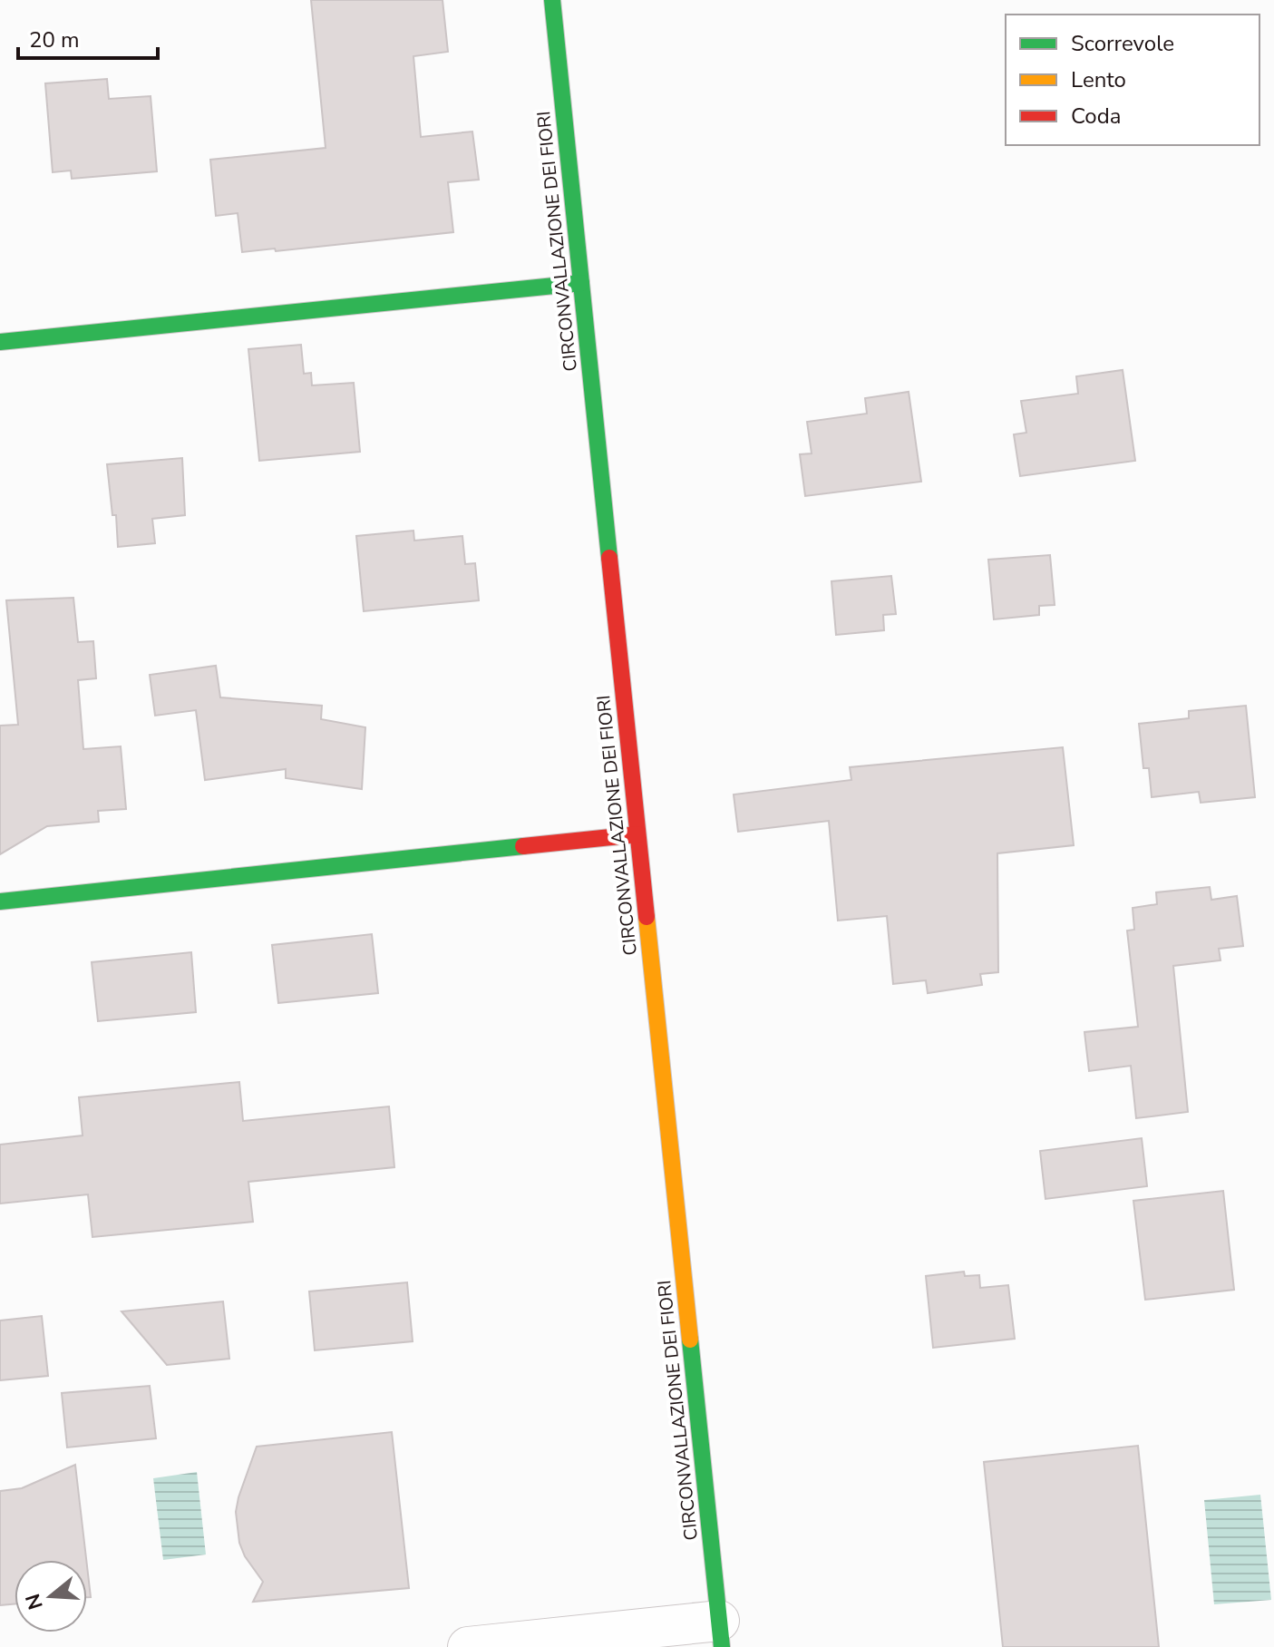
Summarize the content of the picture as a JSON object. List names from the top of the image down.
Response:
{
  "streets": {
    "street": ["CIRCONVALLAZIONE DEI FIORI"]
  },
  "legend": ["Scorrevole", "Lento", "Coda"],
  "scale_bar": "20 m",
  "north": "left"
}
